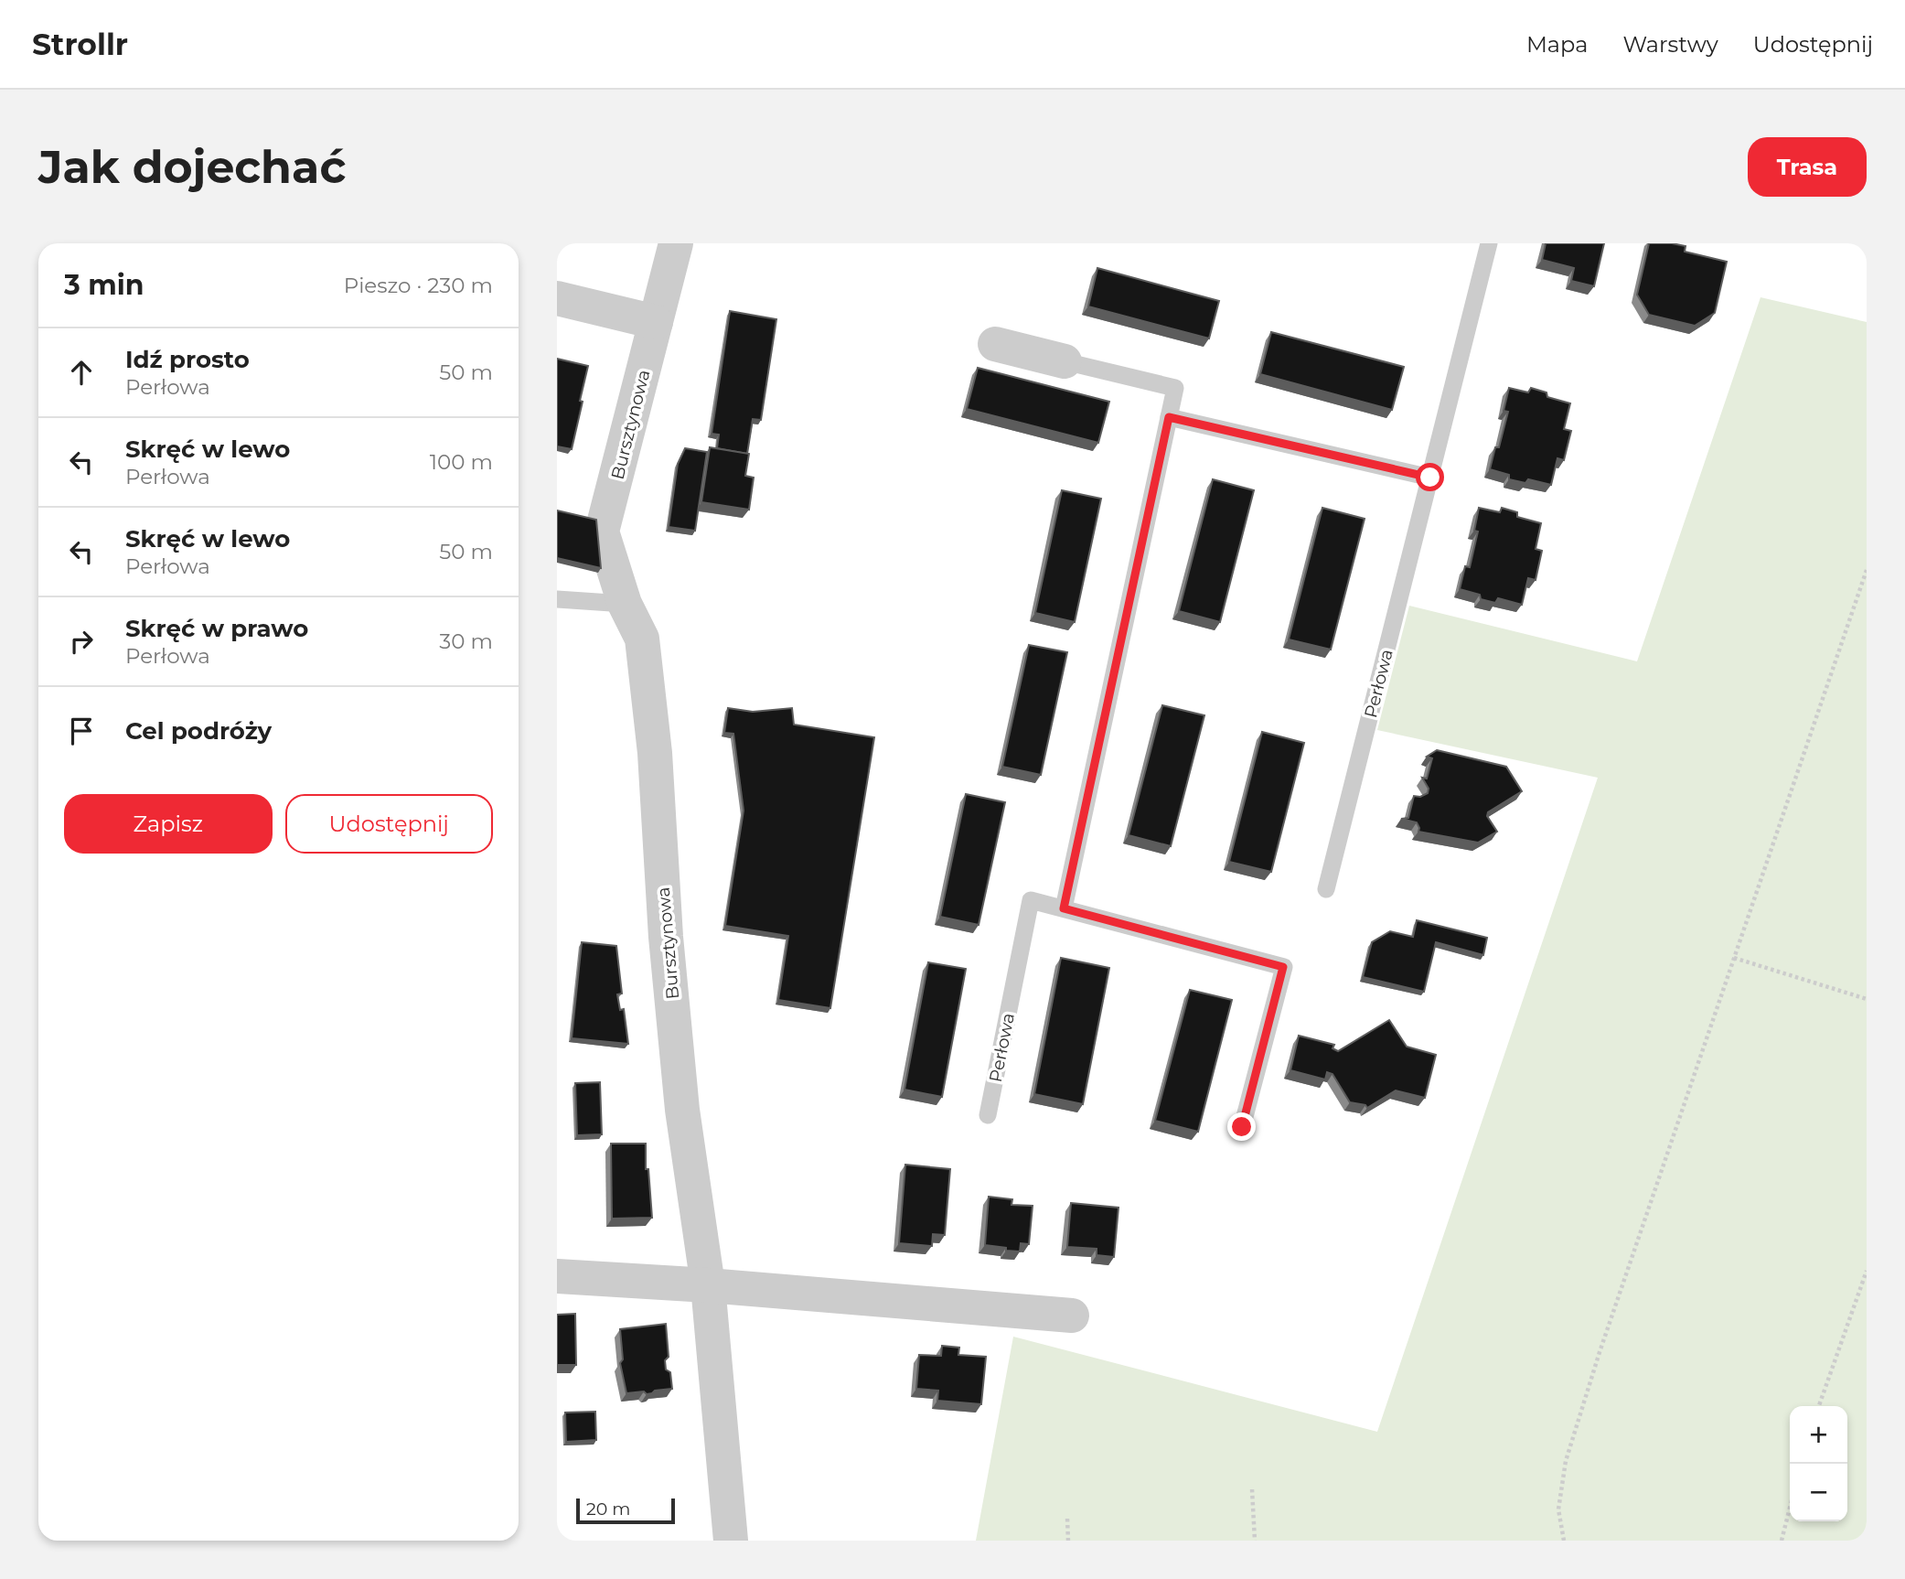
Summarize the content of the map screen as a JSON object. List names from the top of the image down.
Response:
{
  "streets": {
    "street": ["Bursztynowa"],
    "lane": ["Perłowa"]
  },
  "scale_bar": "20 m",
  "page": {
    "header": "Strollr",
    "nav": ["Mapa", "Warstwy", "Udostępnij"],
    "buttons": [
      "Trasa",
      ["Zapisz", "Udostępnij"]
    ],
    "title": "Jak dojechać",
    "heading": ["3 min", "Pieszo · 230 m"],
    "list": [
      ["Idź prosto", "Perłowa", "50 m"],
      ["Skręć w lewo", "Perłowa", "100 m"],
      ["Skręć w lewo", "Perłowa", "50 m"],
      ["Skręć w prawo", "Perłowa", "30 m"],
      "Cel podróży"
    ],
    "map_buttons": ["+", "−"],
    "scale": "20 m"
  }
}
